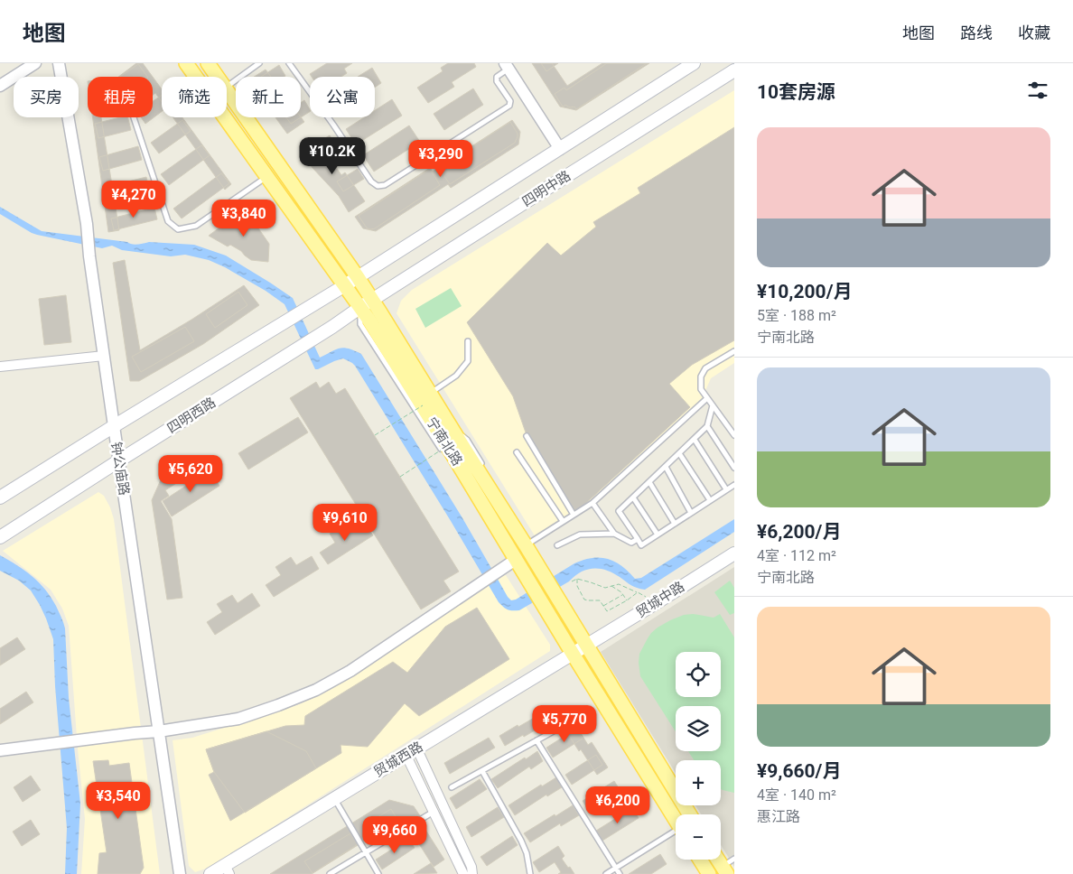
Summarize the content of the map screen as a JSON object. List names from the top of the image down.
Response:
{
  "streets": {
    "main road": [
      "四明中路",
      "四明西路",
      "宁南北路",
      "贸城中路",
      "贸城西路"
    ],
    "street": ["钟公庙路"]
  },
  "crossings": [
    ["四明中路", "四明西路"],
    ["四明中路", "宁南北路"],
    ["四明西路", "宁南北路"],
    ["四明西路", "钟公庙路"],
    ["宁南北路", "贸城中路"],
    ["宁南北路", "贸城西路"],
    ["贸城中路", "贸城西路"]
  ],
  "page": {
    "header": "地图",
    "nav": ["地图", "路线", "收藏"],
    "heading": "10套房源",
    "chip": [
      "买房",
      "租房",
      "筛选",
      "新上",
      "公寓"
    ],
    "list": [
      {
        "name": "¥10,200/月",
        "note": "5室 · 188 m² · 宁南北路"
      },
      {
        "name": "¥6,200/月",
        "note": "4室 · 112 m² · 宁南北路"
      },
      {
        "name": "¥9,660/月",
        "note": "4室 · 140 m² · 惠江路"
      }
    ],
    "price": [
      "¥10.2K",
      "¥3,290",
      "¥4,270",
      "¥3,840",
      "¥5,620",
      "¥9,610",
      "¥5,770",
      "¥3,540",
      "¥6,200",
      "¥9,660"
    ],
    "map_buttons": ["+", "−"]
  }
}
